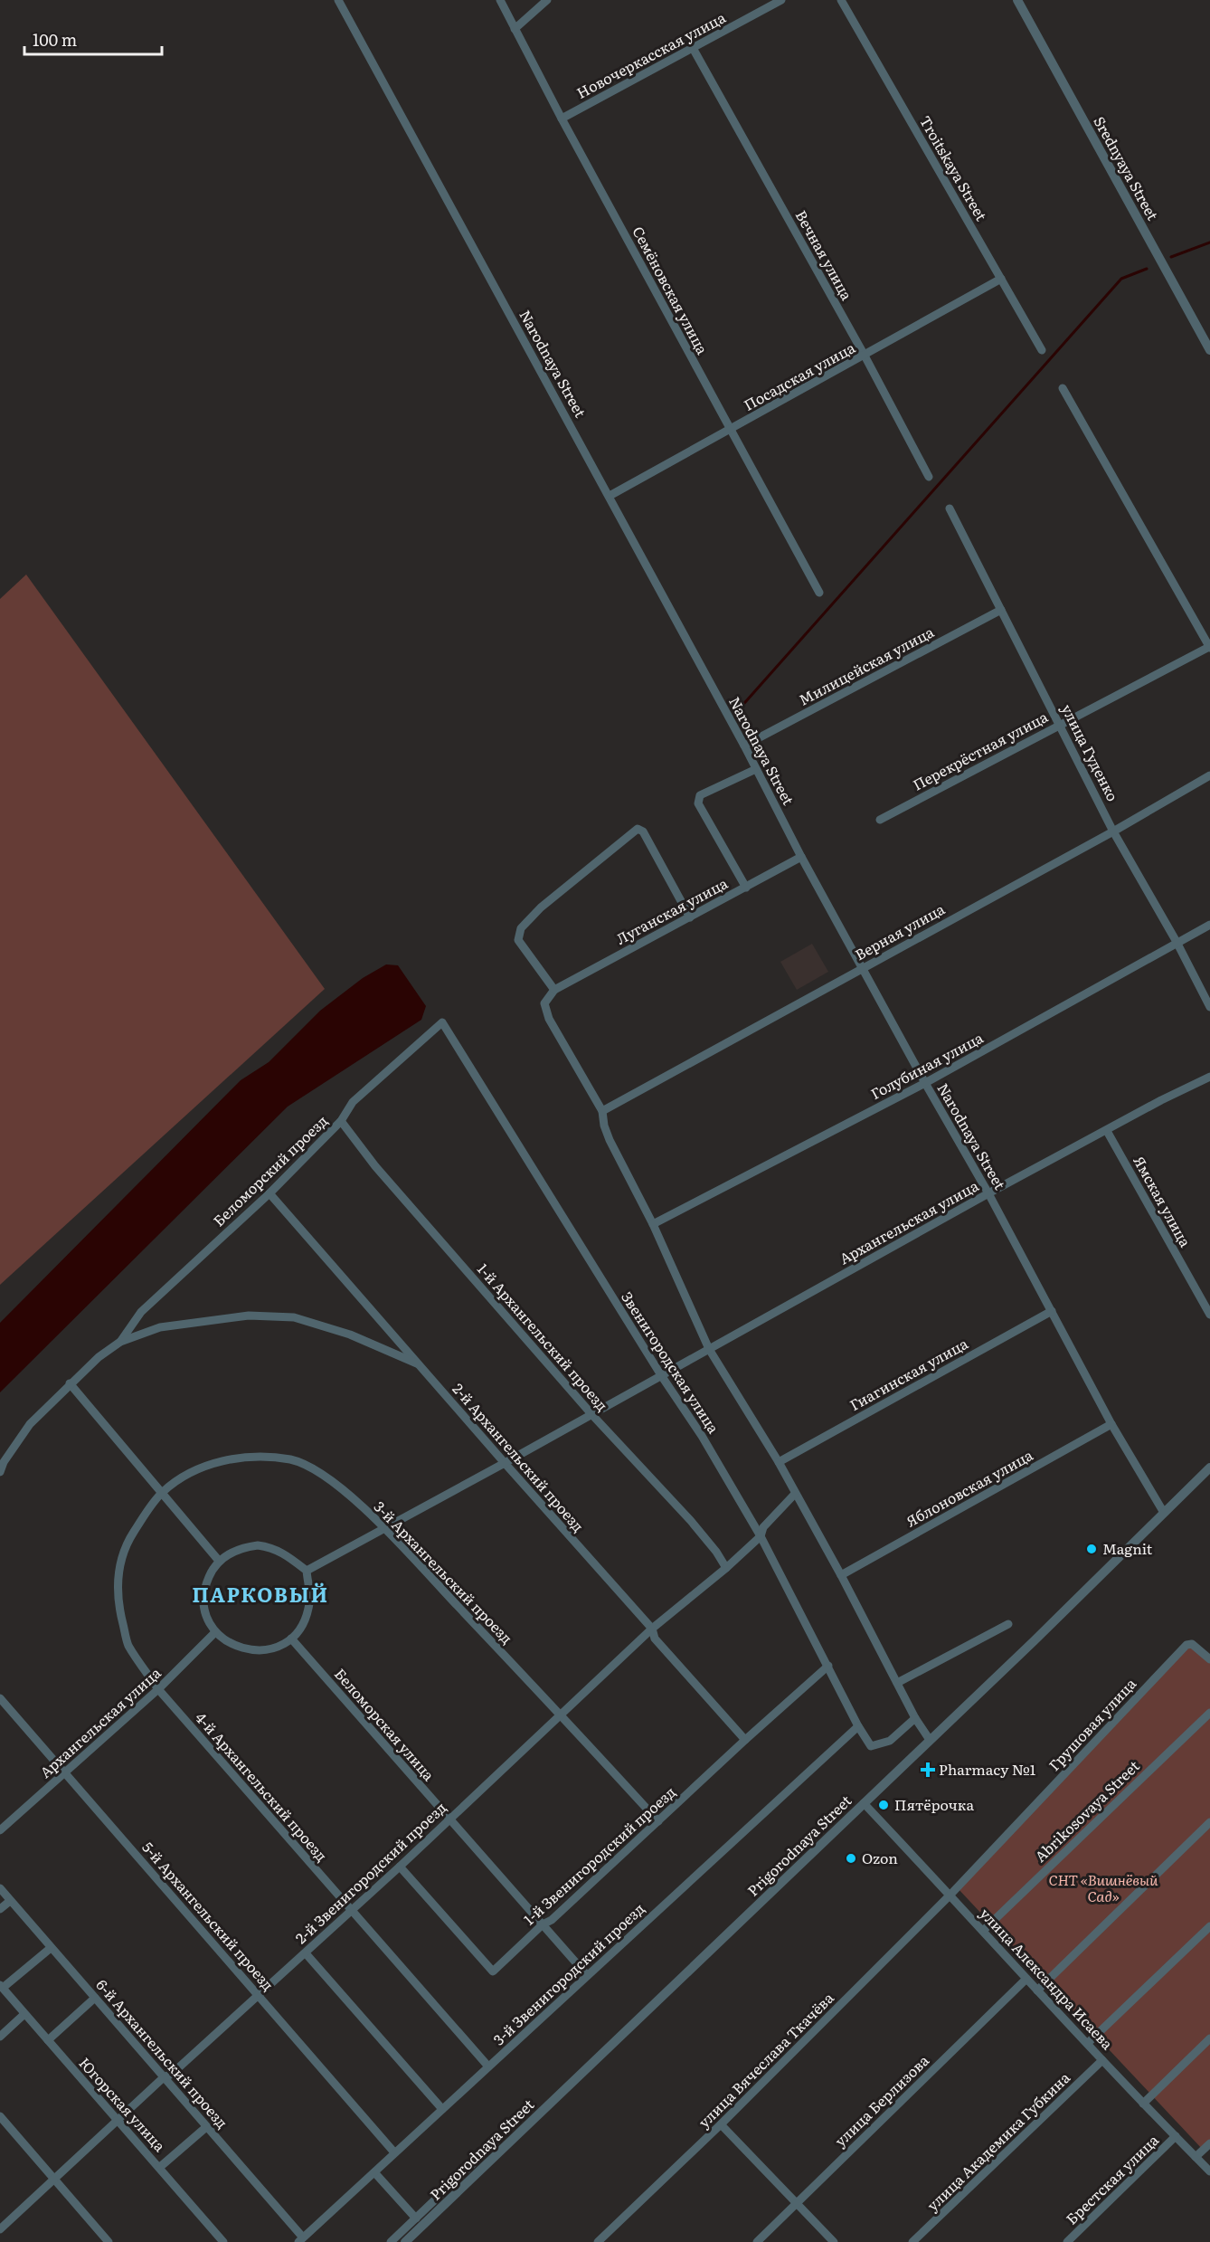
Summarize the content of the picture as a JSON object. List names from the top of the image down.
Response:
{
  "streets": {
    "street": [
      "Новочеркасская улица",
      "Troitskaya Street",
      "Srednyaya Street",
      "Вечная улица",
      "Семёновская улица",
      "Narodnaya Street",
      "Посадская улица",
      "Милицейская улица",
      "Перекрёстная улица",
      "улица Гуденко",
      "Луганская улица",
      "Верная улица",
      "Голубиная улица",
      "Беломорский проезд",
      "Ямская улица",
      "Архангельская улица",
      "1-й Архангельский проезд",
      "Звенигородская улица",
      "Гиагинская улица",
      "2-й Архангельский проезд",
      "Яблоновская улица",
      "3-й Архангельский проезд",
      "Беломорская улица",
      "Грушовая улица",
      "4-й Архангельский проезд",
      "Abrikosovaya Street",
      "Prigorodnaya Street",
      "1-й Звенигородский проезд",
      "2-й Звенигородский проезд",
      "5-й Архангельский проезд",
      "3-й Звенигородский проезд",
      "улица Александра Исаева",
      "6-й Архангельский проезд",
      "улица Вячеслава Ткачёва",
      "улица Берлизова",
      "Югорская улица",
      "улица Академика Губкина",
      "Брестская улица"
    ]
  },
  "crossings": [
    ["Новочеркасская улица", "Вечная улица"],
    ["Новочеркасская улица", "Семёновская улица"],
    ["Troitskaya Street", "Посадская улица"],
    ["Вечная улица", "Посадская улица"],
    ["Семёновская улица", "Посадская улица"],
    ["Narodnaya Street", "Посадская улица"],
    ["Narodnaya Street", "Милицейская улица"],
    ["Narodnaya Street", "Луганская улица"],
    ["Narodnaya Street", "Верная улица"],
    ["Narodnaya Street", "Голубиная улица"],
    ["Narodnaya Street", "Архангельская улица"],
    ["Narodnaya Street", "Гиагинская улица"],
    ["Narodnaya Street", "Яблоновская улица"],
    ["Narodnaya Street", "Prigorodnaya Street"],
    ["Милицейская улица", "улица Гуденко"],
    ["Перекрёстная улица", "улица Гуденко"],
    ["улица Гуденко", "Верная улица"],
    ["улица Гуденко", "Голубиная улица"],
    ["Беломорский проезд", "1-й Архангельский проезд"],
    ["Беломорский проезд", "Звенигородская улица"],
    ["Беломорский проезд", "2-й Архангельский проезд"],
    ["Ямская улица", "Архангельская улица"],
    ["Архангельская улица", "Звенигородская улица"],
    ["Архангельская улица", "Беломорская улица"],
    ["Архангельская улица", "4-й Архангельский проезд"],
    ["Архангельская улица", "5-й Архангельский проезд"],
    ["1-й Архангельский проезд", "2-й Звенигородский проезд"],
    ["Звенигородская улица", "1-й Звенигородский проезд"],
    ["Звенигородская улица", "2-й Звенигородский проезд"],
    ["Звенигородская улица", "3-й Звенигородский проезд"],
    ["2-й Архангельский проезд", "1-й Звенигородский проезд"],
    ["2-й Архангельский проезд", "2-й Звенигородский проезд"],
    ["3-й Архангельский проезд", "4-й Архангельский проезд"],
    ["3-й Архангельский проезд", "1-й Звенигородский проезд"],
    ["3-й Архангельский проезд", "2-й Звенигородский проезд"],
    ["Беломорская улица", "1-й Звенигородский проезд"],
    ["Беломорская улица", "2-й Звенигородский проезд"],
    ["Беломорская улица", "3-й Звенигородский проезд"],
    ["Грушовая улица", "улица Александра Исаева"],
    ["Грушовая улица", "улица Вячеслава Ткачёва"],
    ["4-й Архангельский проезд", "2-й Звенигородский проезд"],
    ["4-й Архангельский проезд", "3-й Звенигородский проезд"],
    ["Abrikosovaya Street", "улица Александра Исаева"],
    ["Prigorodnaya Street", "улица Александра Исаева"],
    ["1-й Звенигородский проезд", "2-й Звенигородский проезд"],
    ["2-й Звенигородский проезд", "5-й Архангельский проезд"],
    ["2-й Звенигородский проезд", "6-й Архангельский проезд"],
    ["2-й Звенигородский проезд", "Югорская улица"],
    ["5-й Архангельский проезд", "3-й Звенигородский проезд"],
    ["3-й Звенигородский проезд", "6-й Архангельский проезд"],
    ["улица Александра Исаева", "улица Вячеслава Ткачёва"],
    ["улица Александра Исаева", "улица Берлизова"],
    ["улица Александра Исаева", "улица Академика Губкина"],
    ["улица Александра Исаева", "Брестская улица"]
  ],
  "districts": ["ПАРКОВЫЙ"],
  "parks": ["СНТ «Вишнёвый Cад»"],
  "places": {
    "other": ["Magnit", "Пятёрочка", "Ozon"],
    "health": ["Pharmacy №1"]
  },
  "scale_bar": "100 m"
}
